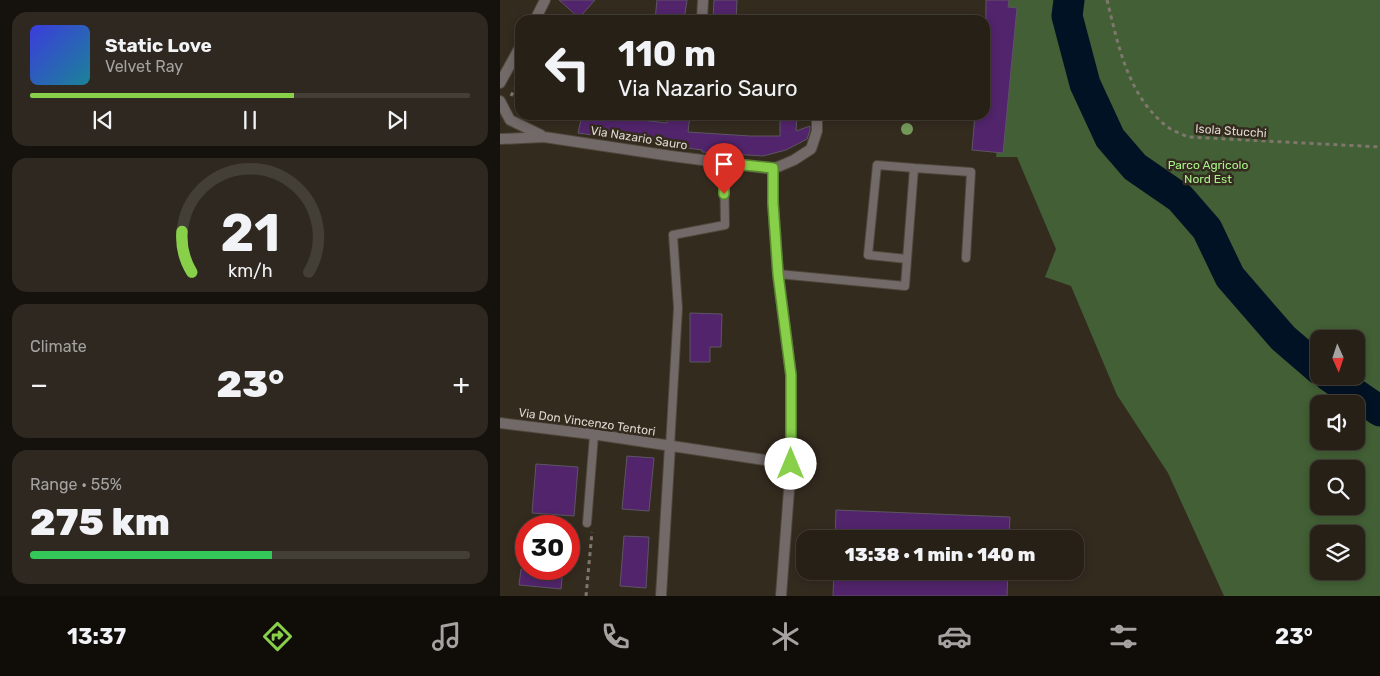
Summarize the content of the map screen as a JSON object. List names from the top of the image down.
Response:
{
  "streets": {
    "street": ["Via Nazario Sauro", "Via Don Vincenzo Tentori"],
    "path": ["Isola Stucchi"]
  },
  "crossings": [
    ["Via Nazario Sauro", "Via Don Vincenzo Tentori"]
  ],
  "parks": ["Parco Agricolo Nord Est"],
  "north": "bottom",
  "page": {
    "turn": ["110 m", "Via Nazario Sauro"],
    "song": ["Static Love", "Velvet Ray"],
    "tile": [
      "Climate",
      ["Range · 55%", "275 km"]
    ],
    "heat": ["−", "23°", "+"],
    "limit": "30",
    "trip": "13:38 · 1 min · 140 m",
    "tabs": ["13:37", "23°"],
    "gauge": ["21", "km/h"]
  }
}
